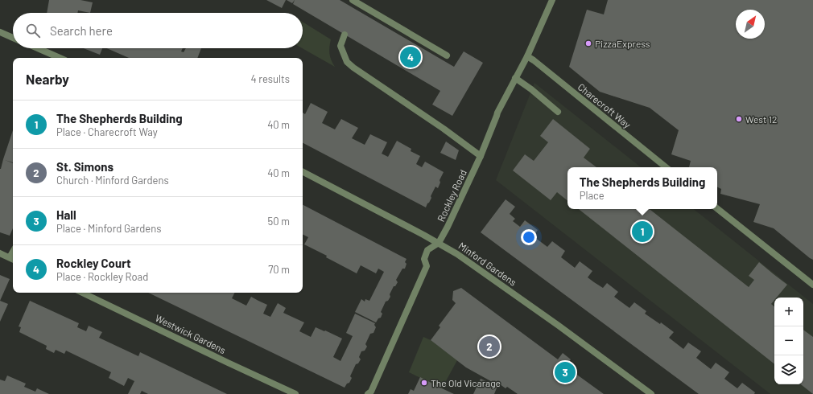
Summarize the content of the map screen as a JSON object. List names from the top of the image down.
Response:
{
  "streets": {
    "street": [
      "Charecroft Way",
      "Rockley Road",
      "Minford Gardens",
      "Westwick Gardens"
    ]
  },
  "crossings": [
    ["Charecroft Way", "Rockley Road"],
    ["Rockley Road", "Minford Gardens"]
  ],
  "places": ["PizzaExpress", "West 12", "The Old Vicarage"],
  "north": "top right",
  "page": {
    "search": "Search here",
    "pins": [
      "4",
      "1",
      "2",
      "3"
    ],
    "heading": ["Nearby", "4 results"],
    "list": [
      {
        "mark": "1",
        "name": "The Shepherds Building",
        "note": "Place · Charecroft Way",
        "value": "40 m"
      },
      {
        "mark": "2",
        "name": "St. Simons",
        "note": "Church · Minford Gardens",
        "value": "40 m"
      },
      {
        "mark": "3",
        "name": "Hall",
        "note": "Place · Minford Gardens",
        "value": "50 m"
      },
      {
        "mark": "4",
        "name": "Rockley Court",
        "note": "Place · Rockley Road",
        "value": "70 m"
      }
    ],
    "popup": ["The Shepherds Building", "Place"],
    "map_buttons": ["+", "−"]
  }
}
